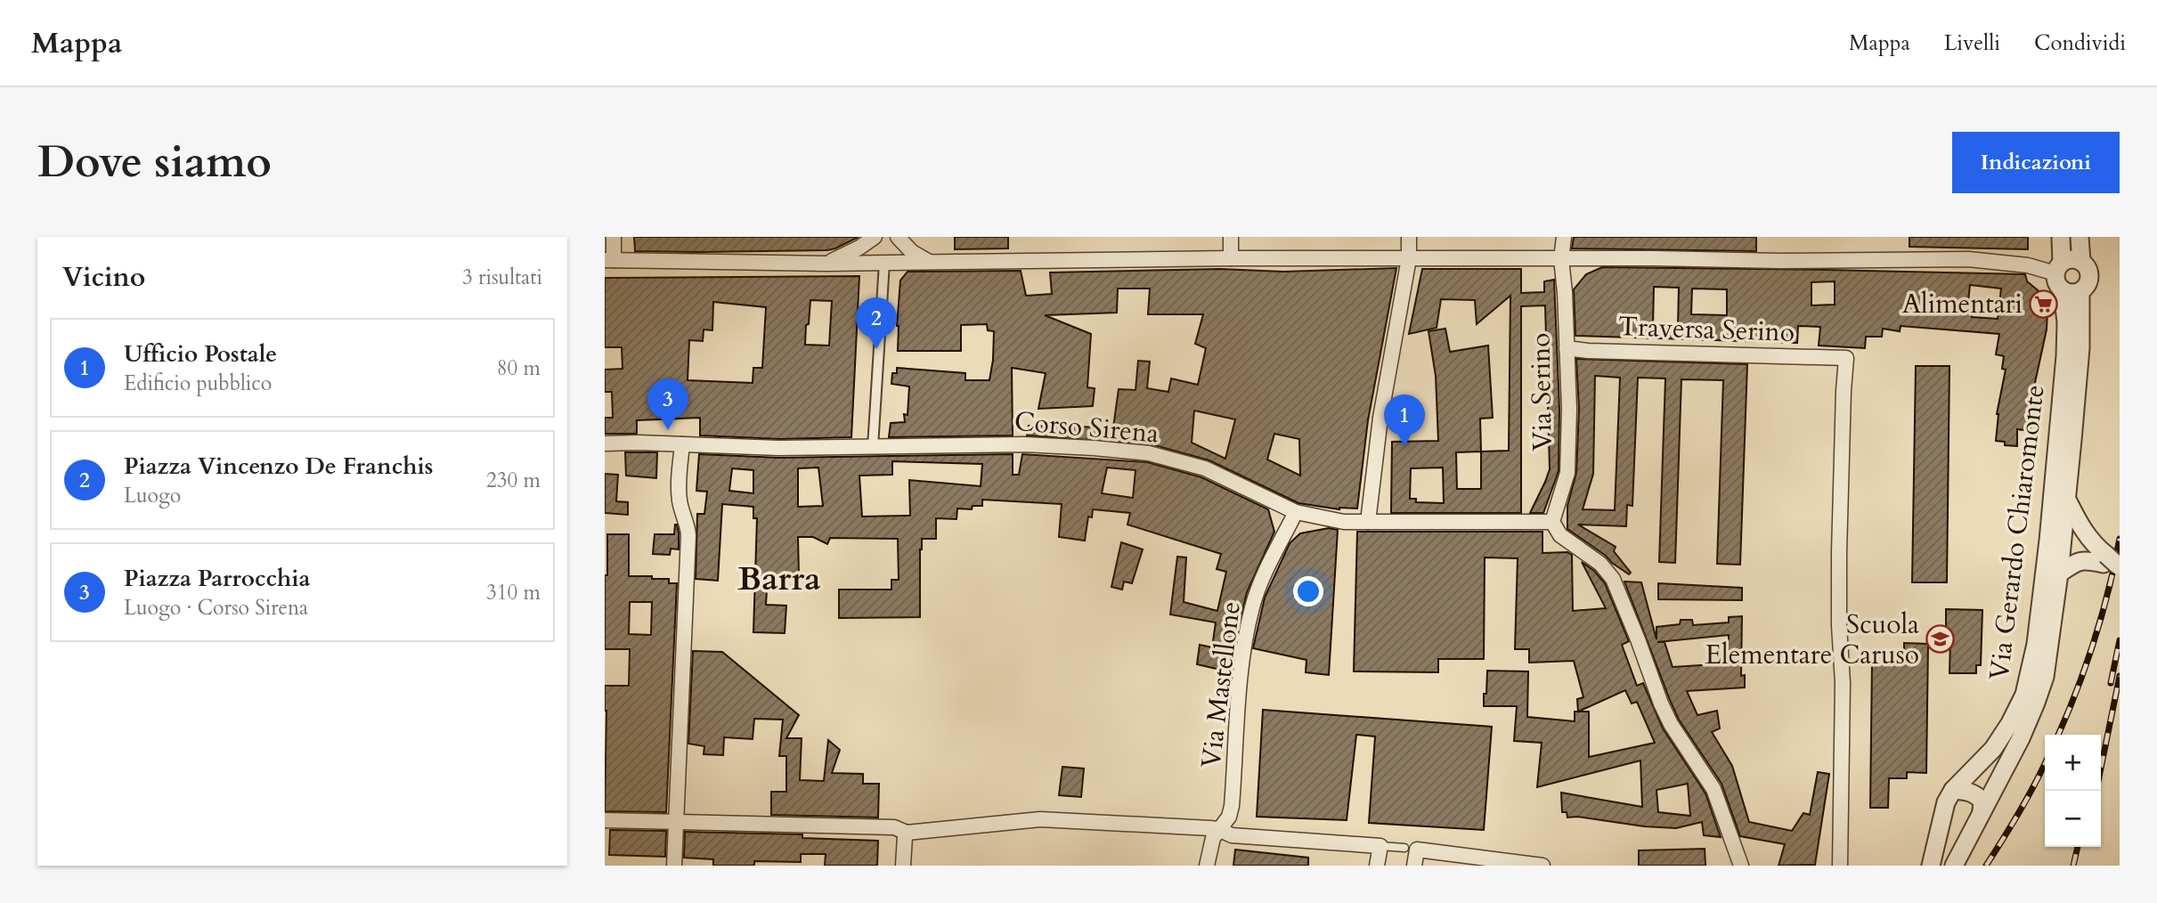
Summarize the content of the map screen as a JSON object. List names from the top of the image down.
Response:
{
  "streets": {
    "street": [
      "Traversa Serino",
      "Via Serino",
      "Corso Sirena",
      "Via Gerardo Chiaromonte",
      "Via Mastellone"
    ]
  },
  "crossings": [
    ["Traversa Serino", "Via Serino"],
    ["Via Serino", "Corso Sirena"],
    ["Corso Sirena", "Via Mastellone"]
  ],
  "districts": ["Barra"],
  "places": {
    "supermarket": ["Alimentari"],
    "school or university": ["Scuola Elementare Caruso"]
  },
  "page": {
    "header": "Mappa",
    "nav": ["Mappa", "Livelli", "Condividi"],
    "buttons": "Indicazioni",
    "title": "Dove siamo",
    "heading": ["Vicino", "3 risultati"],
    "pins": ["2", "3", "1"],
    "list": [
      {
        "mark": "1",
        "name": "Ufficio Postale",
        "note": "Edificio pubblico",
        "value": "80 m"
      },
      {
        "mark": "2",
        "name": "Piazza Vincenzo De Franchis",
        "note": "Luogo",
        "value": "230 m"
      },
      {
        "mark": "3",
        "name": "Piazza Parrocchia",
        "note": "Luogo · Corso Sirena",
        "value": "310 m"
      }
    ],
    "map_buttons": ["+", "−"]
  }
}
